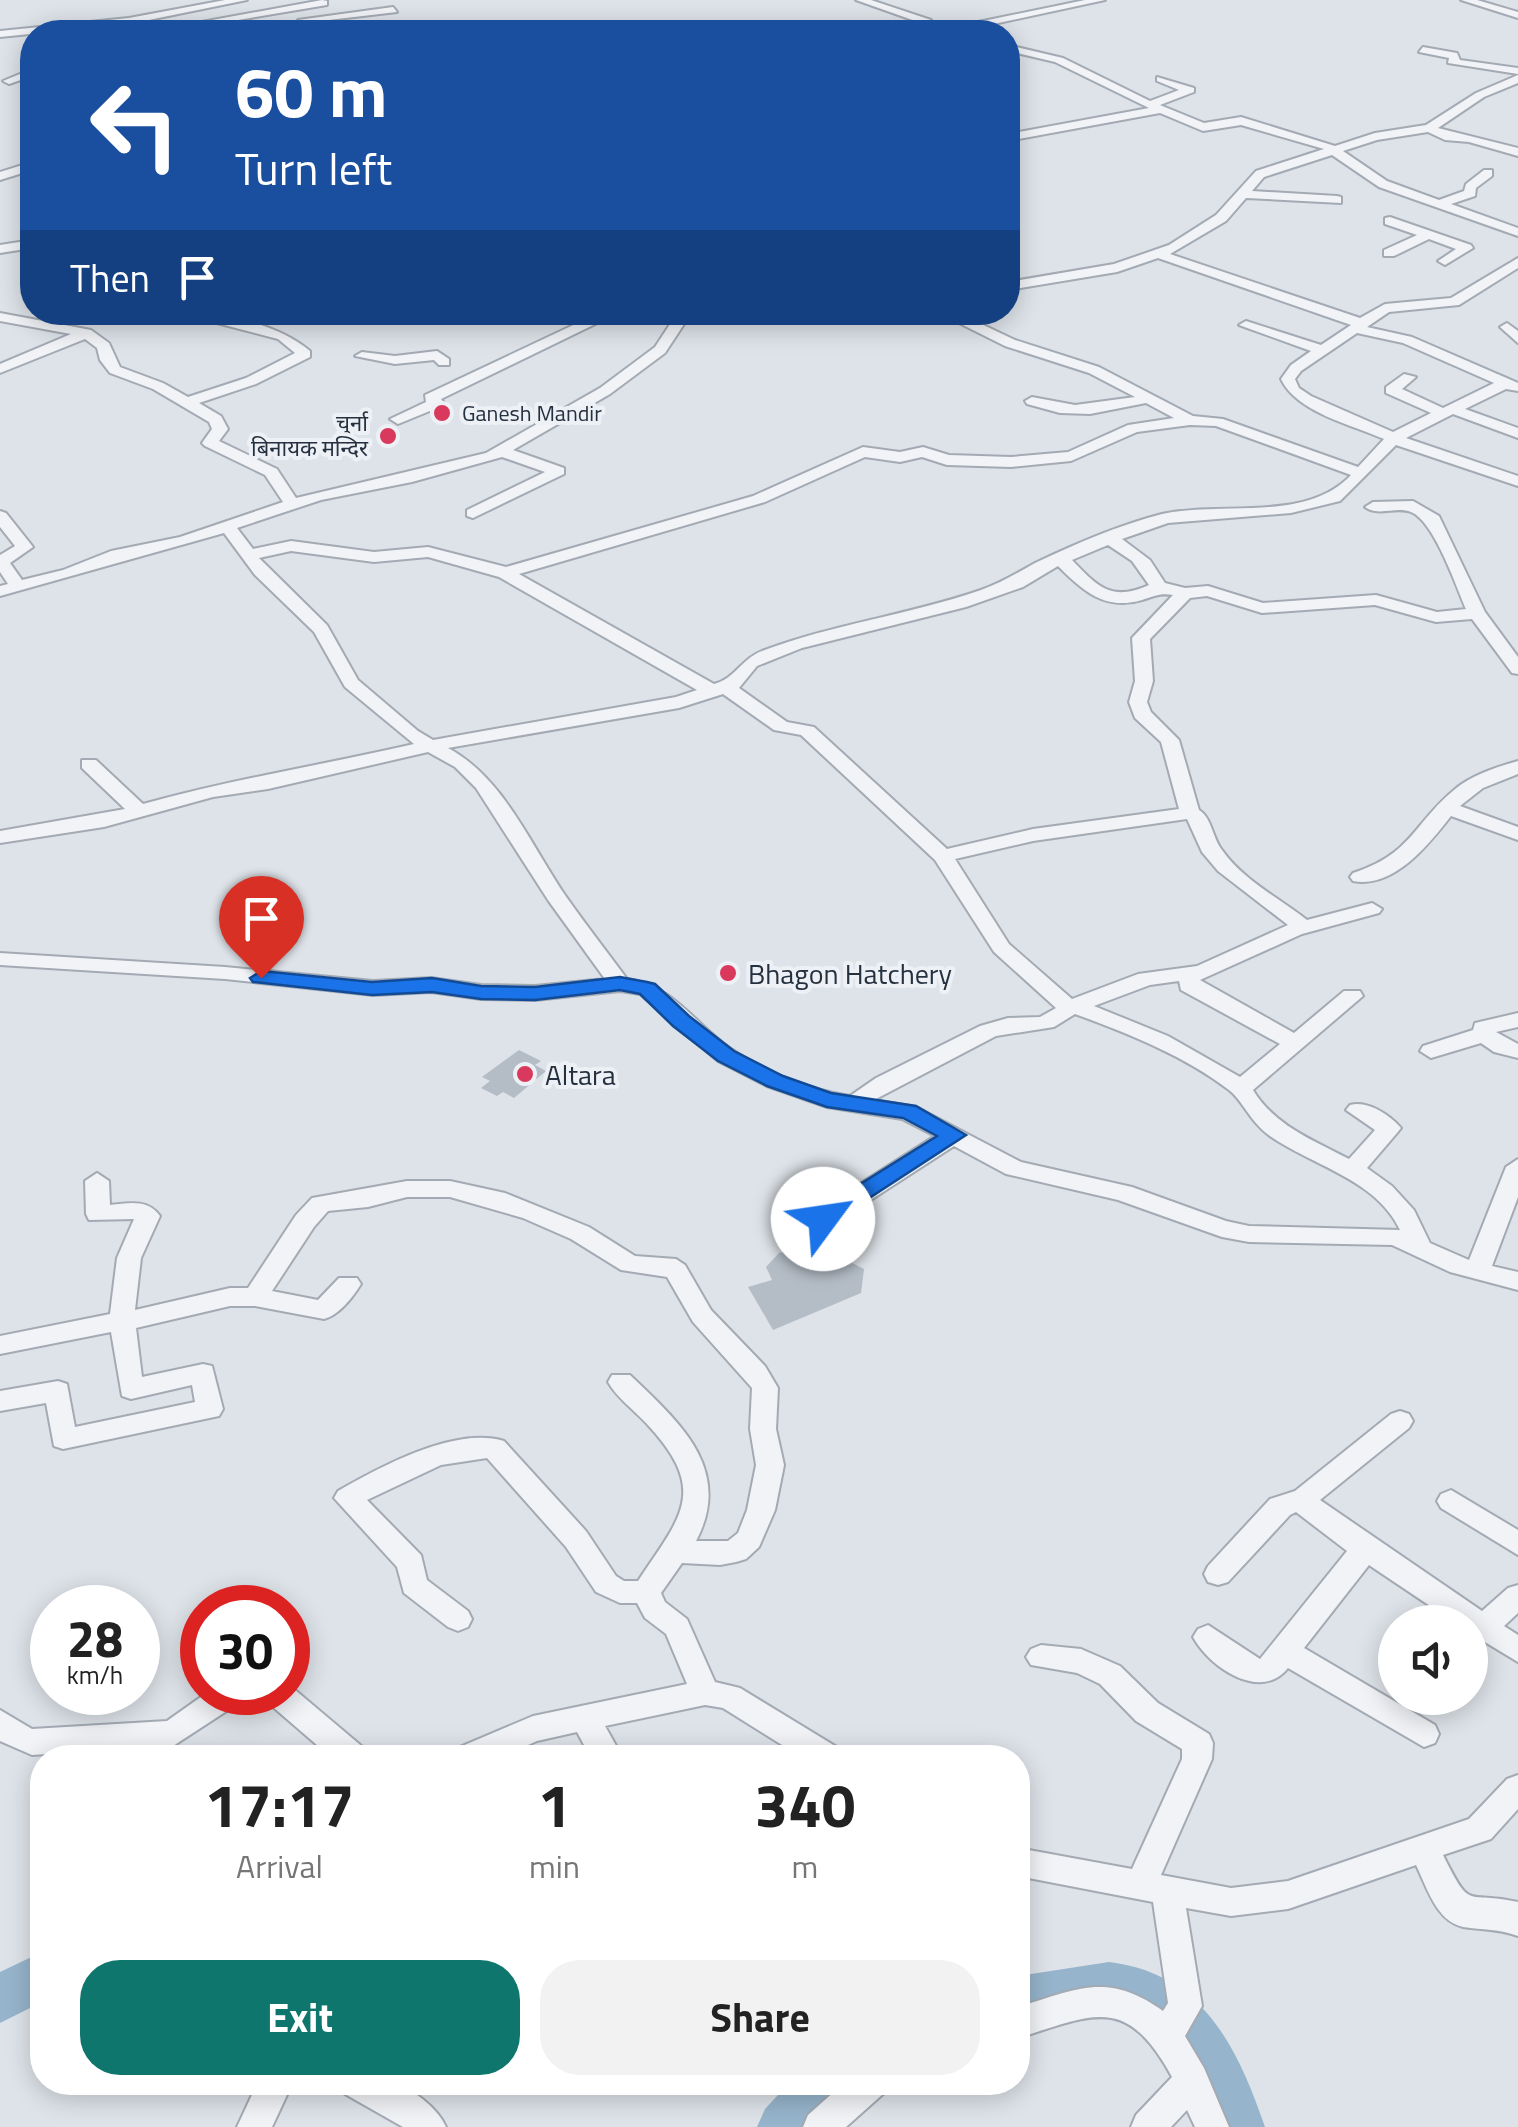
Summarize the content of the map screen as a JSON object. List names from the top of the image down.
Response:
{
  "places": [
    "Ganesh Mandir",
    "चुर्ना बिनायक मन्दिर",
    "Bhagon Hatchery",
    "Altara"
  ],
  "page": {
    "turn": ["60 m", "Turn left"],
    "then": "Then",
    "speed": "28 km/h",
    "limit": "30",
    "eta": [
      "17:17",
      "Arrival",
      "1",
      "min",
      "340",
      "m"
    ],
    "buttons": ["Exit", "Share"]
  }
}
